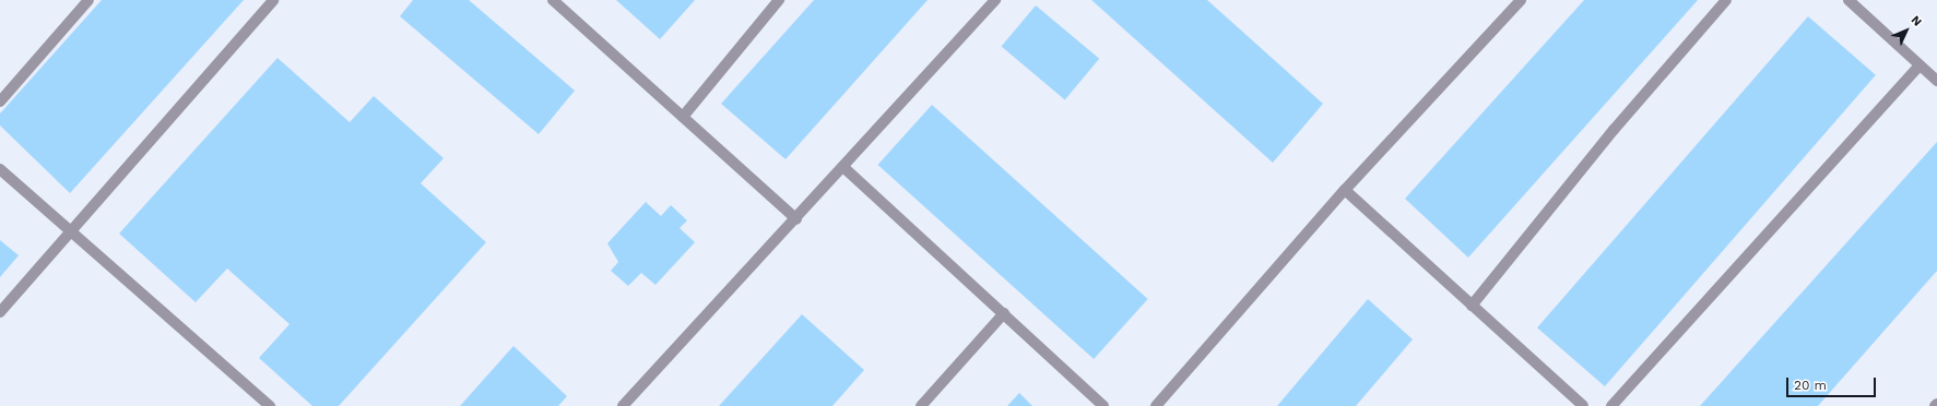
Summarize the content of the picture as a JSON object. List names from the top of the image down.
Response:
{
  "scale_bar": "20 m",
  "north": "top right"
}
